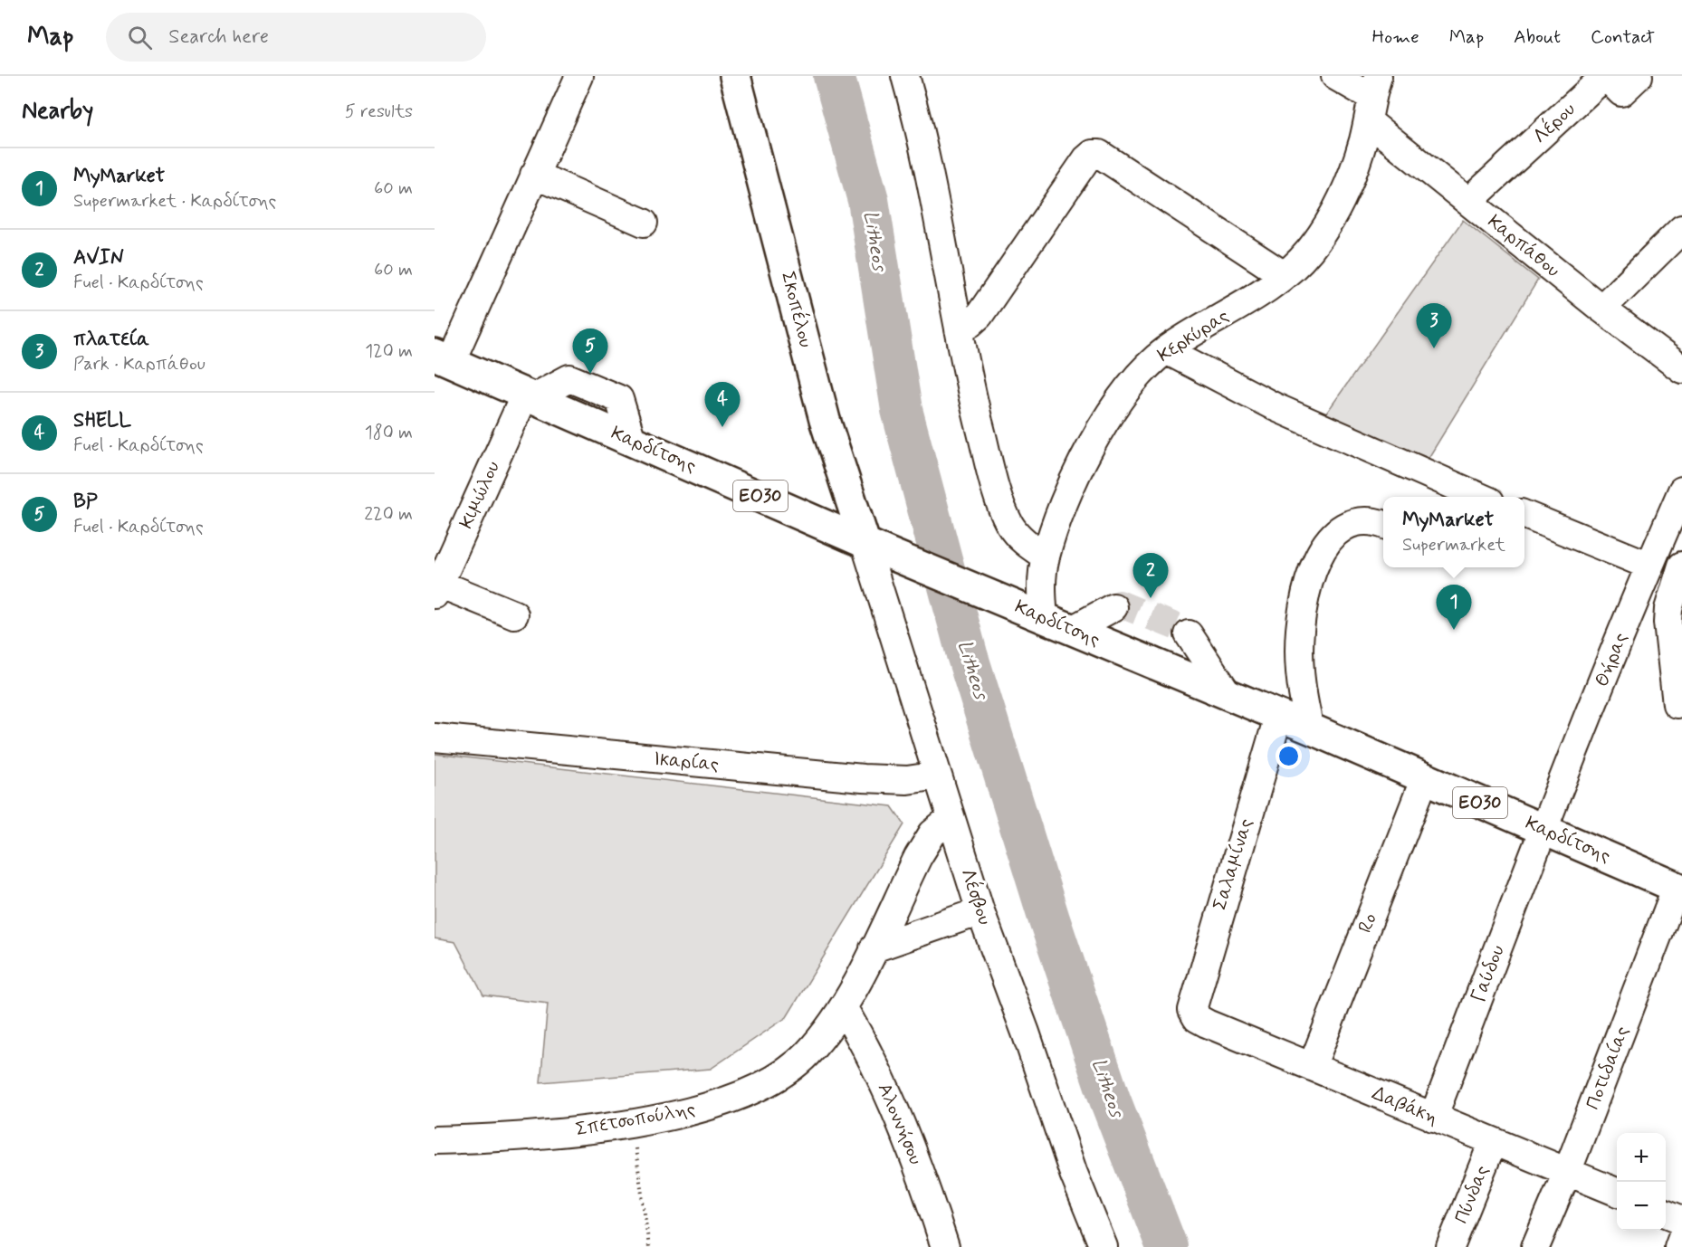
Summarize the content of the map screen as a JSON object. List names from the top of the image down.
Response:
{
  "streets": {
    "main road": ["Σκοπέλου", "Καρδίτσης", "ΕΟ30"],
    "street": [
      "Λέρου",
      "Καρπάθου",
      "Κερκύρας",
      "Κιμώλου",
      "Θήρας",
      "Ικαρίας",
      "Σαλαμίνας",
      "Λέσβου",
      "Ro",
      "Γαύδου",
      "Ποτιδαίας",
      "Δαβάκη",
      "Σπετσοπούλης",
      "Αλοννήσου",
      "Πύνδας"
    ]
  },
  "crossings": [
    ["Λέρου", "Καρπάθου"],
    ["Καρπάθου", "Κερκύρας"],
    ["Σκοπέλου", "Καρδίτσης"],
    ["Σκοπέλου", "Λέσβου"],
    ["Κερκύρας", "Καρδίτσης"],
    ["Καρδίτσης", "Κιμώλου"],
    ["Καρδίτσης", "Θήρας"],
    ["Καρδίτσης", "Σαλαμίνας"],
    ["Καρδίτσης", "Λέσβου"],
    ["Καρδίτσης", "Ro"],
    ["Καρδίτσης", "Γαύδου"],
    ["Καρδίτσης", "Ποτιδαίας"],
    ["Θήρας", "Γαύδου"],
    ["Ικαρίας", "Λέσβου"],
    ["Σαλαμίνας", "Δαβάκη"],
    ["Λέσβου", "Σπετσοπούλης"],
    ["Ro", "Δαβάκη"],
    ["Γαύδου", "Δαβάκη"],
    ["Ποτιδαίας", "Δαβάκη"],
    ["Δαβάκη", "Πύνδας"],
    ["Σπετσοπούλης", "Αλοννήσου"]
  ],
  "water": ["Litheos"],
  "page": {
    "header": "Map",
    "search": "Search here",
    "nav": [
      "Home",
      "Map",
      "About",
      "Contact"
    ],
    "heading": ["Nearby", "5 results"],
    "list": [
      {
        "mark": "1",
        "name": "MyMarket",
        "note": "Supermarket · Καρδίτσης",
        "value": "60 m"
      },
      {
        "mark": "2",
        "name": "AVIN",
        "note": "Fuel · Καρδίτσης",
        "value": "60 m"
      },
      {
        "mark": "3",
        "name": "πλατεία",
        "note": "Park · Καρπάθου",
        "value": "120 m"
      },
      {
        "mark": "4",
        "name": "SHELL",
        "note": "Fuel · Καρδίτσης",
        "value": "180 m"
      },
      {
        "mark": "5",
        "name": "BP",
        "note": "Fuel · Καρδίτσης",
        "value": "220 m"
      }
    ],
    "pins": [
      "3",
      "5",
      "4",
      "2",
      "1"
    ],
    "popup": ["MyMarket", "Supermarket"],
    "map_buttons": ["+", "−"]
  }
}
